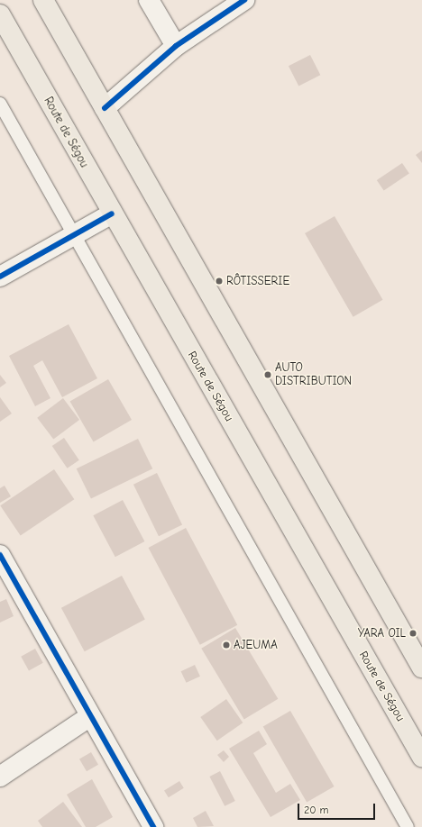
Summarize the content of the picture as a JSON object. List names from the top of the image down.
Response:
{
  "streets": {
    "highway": ["Route de Ségou"]
  },
  "places": [
    "RÔTISSERIE",
    "AUTO DISTRIBUTION",
    "YARA OIL",
    "AJEUMA"
  ],
  "scale_bar": "20 m"
}
